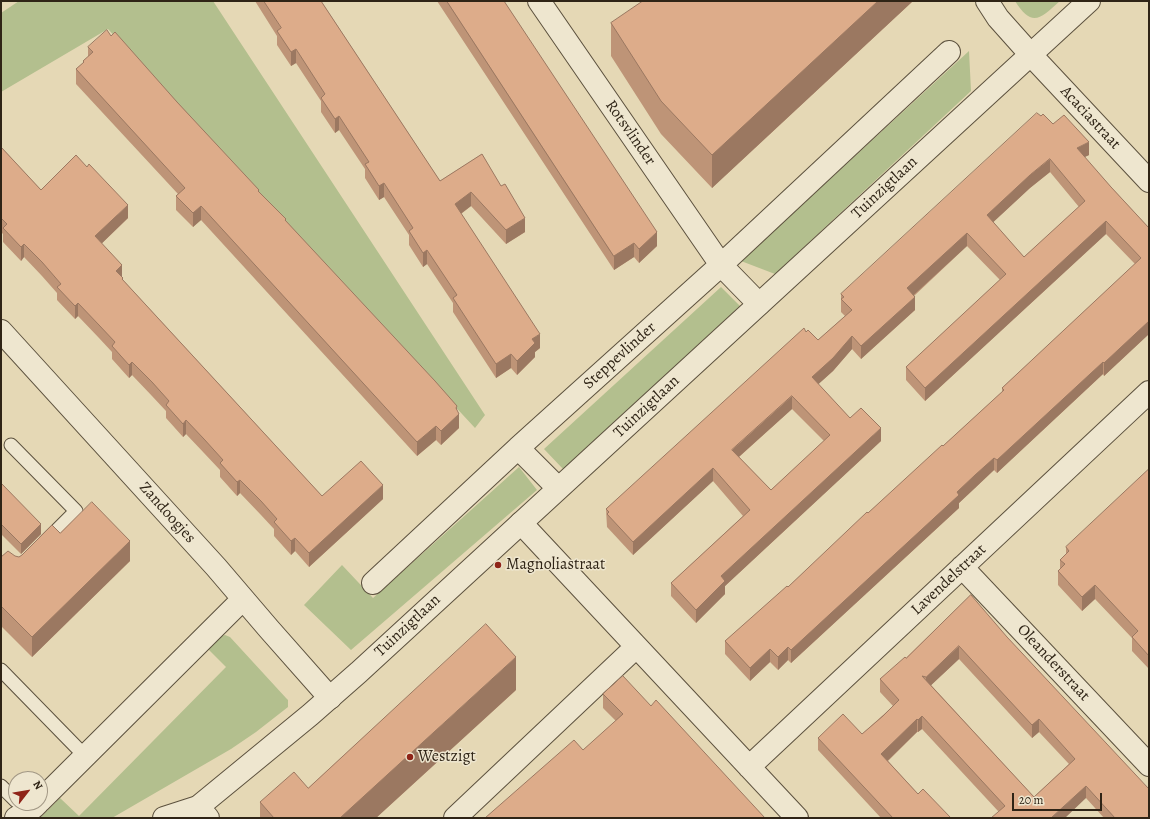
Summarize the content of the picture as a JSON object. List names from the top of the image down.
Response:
{
  "streets": {
    "street": [
      "Acaciastraat",
      "Rotsvlinder",
      "Tuinzigtlaan",
      "Steppevlinder",
      "Zandoogjes",
      "Lavendelstraat",
      "Oleanderstraat"
    ]
  },
  "crossings": [
    ["Acaciastraat", "Tuinzigtlaan"],
    ["Rotsvlinder", "Tuinzigtlaan"],
    ["Rotsvlinder", "Steppevlinder"],
    ["Tuinzigtlaan", "Zandoogjes"],
    ["Lavendelstraat", "Oleanderstraat"]
  ],
  "places": ["Magnoliastraat", "Westzigt"],
  "scale_bar": "20 m",
  "north": "top right"
}
